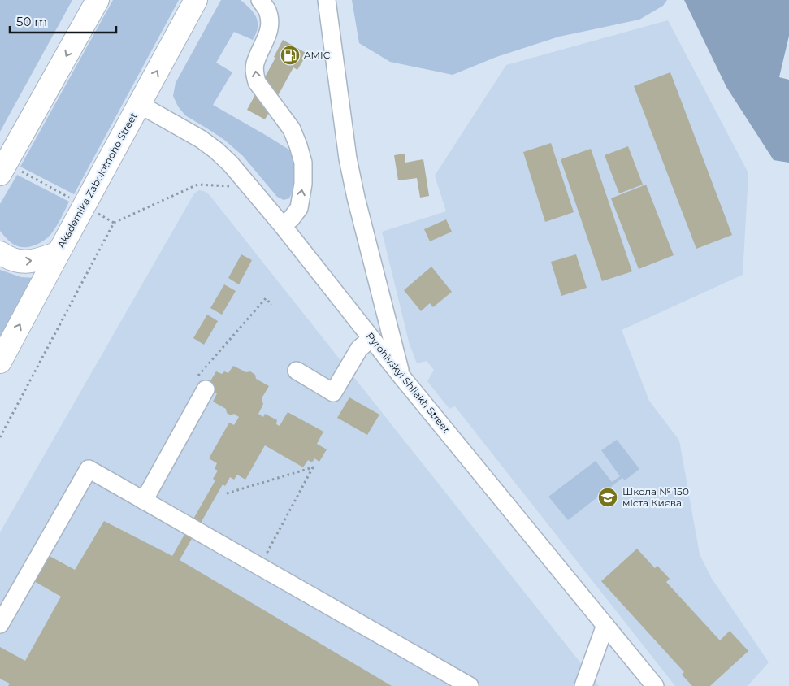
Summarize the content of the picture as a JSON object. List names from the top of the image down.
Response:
{
  "streets": {
    "highway": ["Akademika Zabolotnoho Street"],
    "street": ["Pyrohivskyi Shliakh Street"]
  },
  "crossings": [
    ["Akademika Zabolotnoho Street", "Pyrohivskyi Shliakh Street"]
  ],
  "one_way": ["Akademika Zabolotnoho Street"],
  "places": {
    "fuel station": ["AMIC"],
    "school or university": ["Школа № 150 міста Києва"]
  },
  "scale_bar": "50 m"
}
